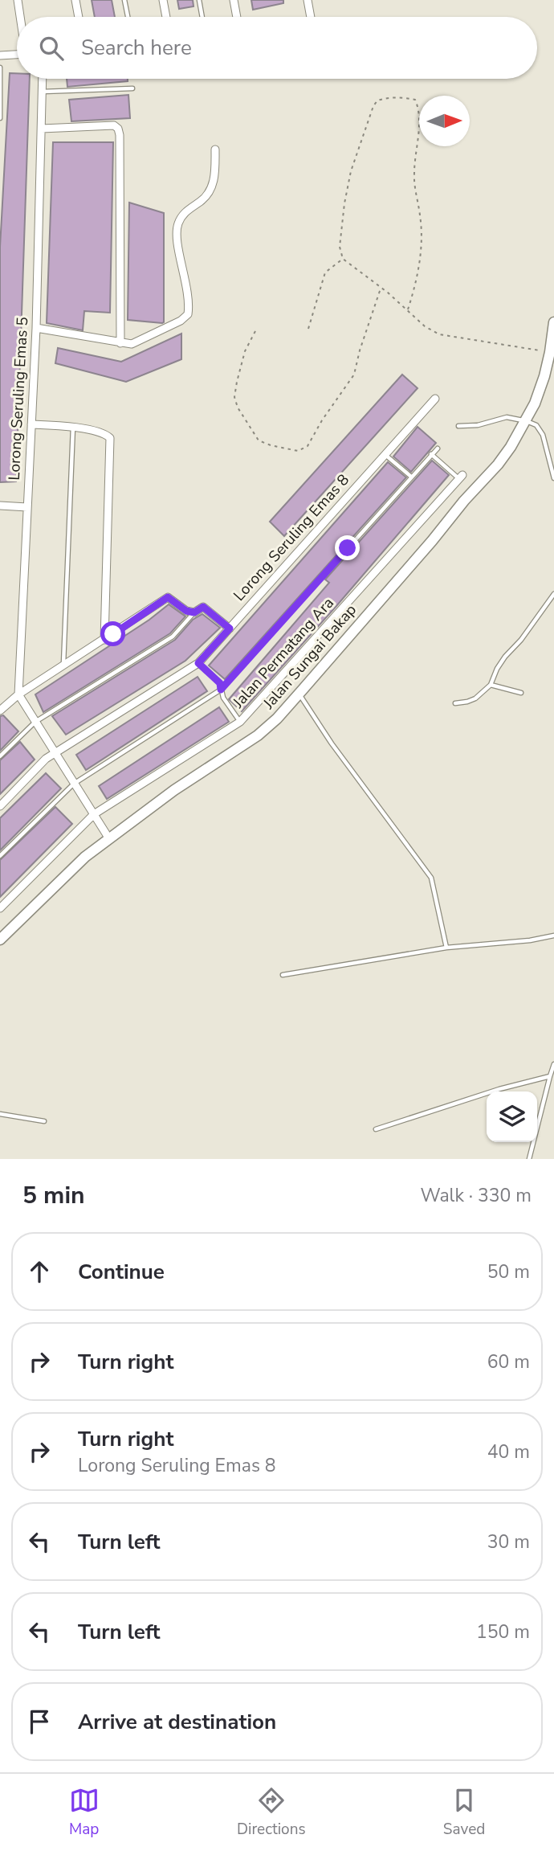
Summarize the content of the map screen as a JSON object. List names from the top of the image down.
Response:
{
  "streets": {
    "main road": ["Jalan Sungai Bakap"],
    "street": ["Lorong Seruling Emas 5", "Lorong Seruling Emas 8", "Jalan Permatang Ara"]
  },
  "north": "right",
  "page": {
    "search": "Search here",
    "heading": ["5 min", "Walk · 330 m"],
    "list": [
      ["Continue", "50 m"],
      ["Turn right", "60 m"],
      ["Turn right", "Lorong Seruling Emas 8", "40 m"],
      ["Turn left", "30 m"],
      ["Turn left", "150 m"],
      "Arrive at destination"
    ],
    "nav": ["Map", "Directions", "Saved"]
  }
}
